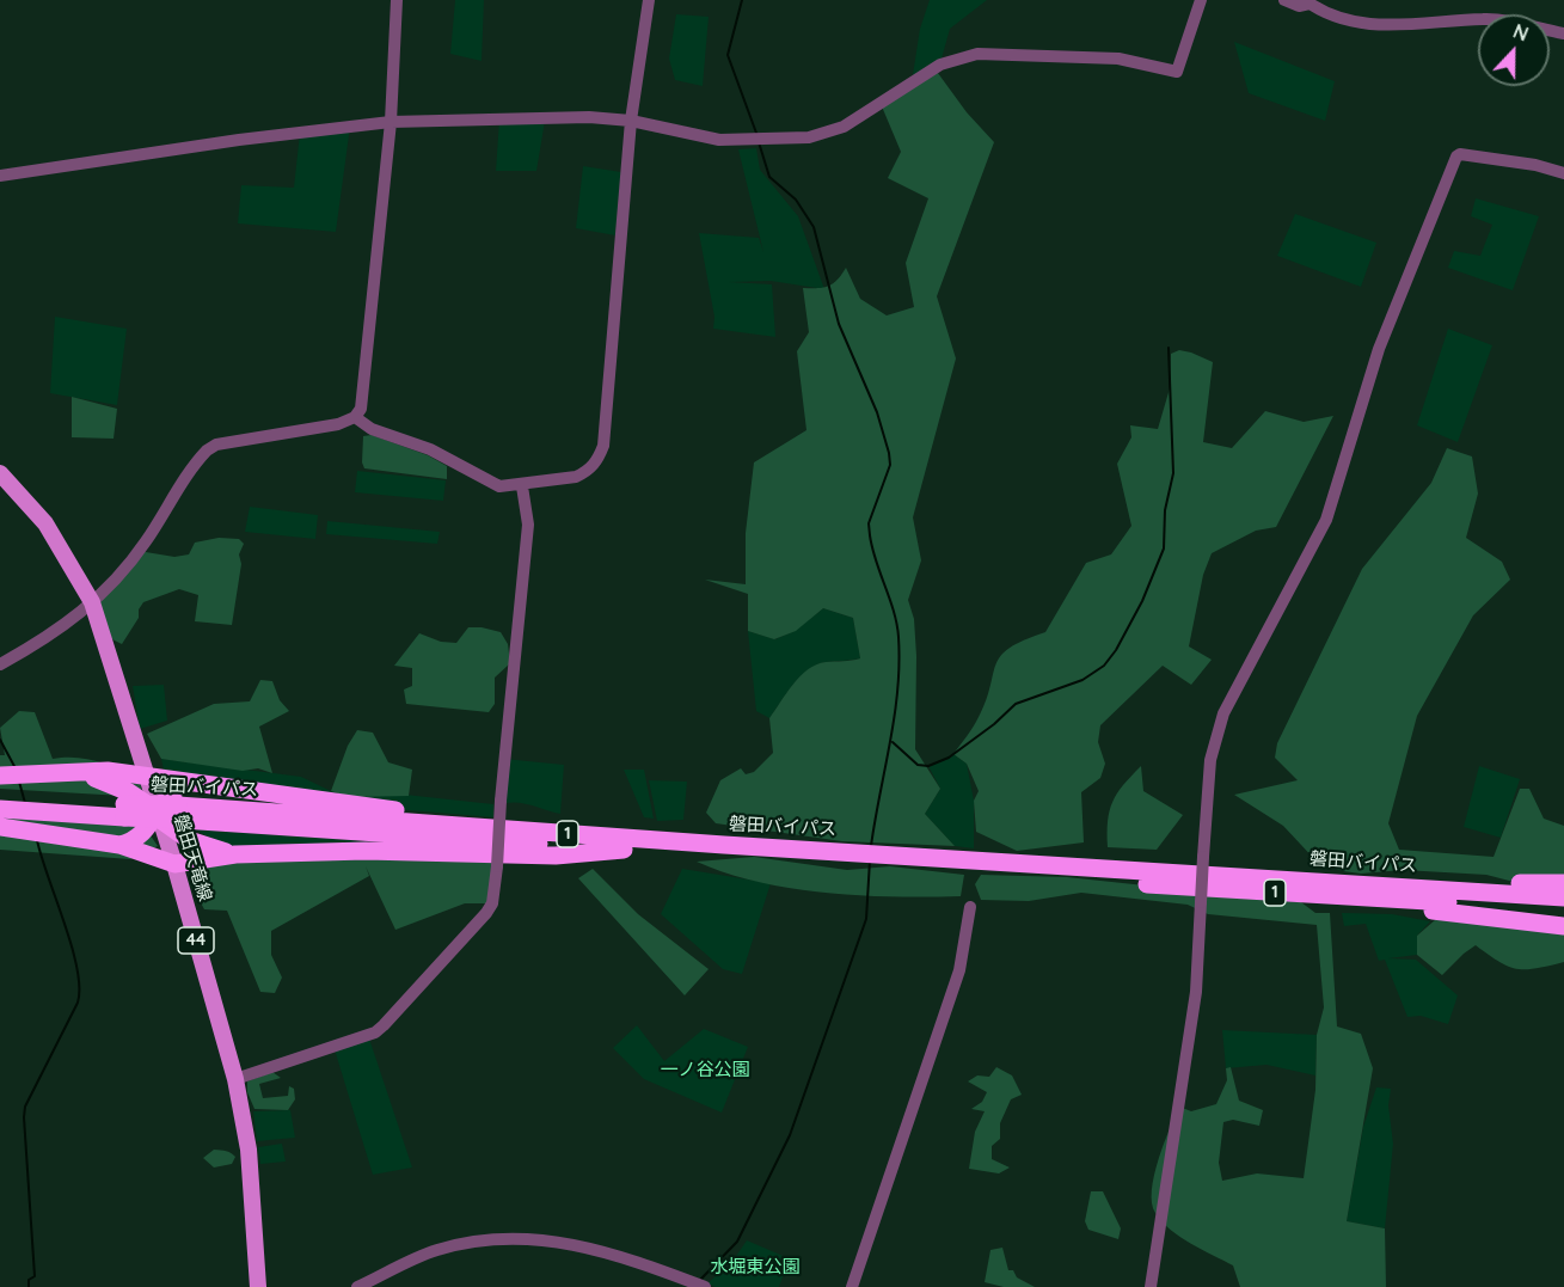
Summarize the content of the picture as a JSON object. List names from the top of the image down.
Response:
{
  "streets": {
    "highway": ["磐田バイパス", "1"],
    "main road": ["磐田天竜線", "44"]
  },
  "crossings": [
    ["磐田バイパス", "1"],
    ["1", "磐田天竜線"]
  ],
  "parks": ["一ノ谷公園", "水堀東公園"],
  "north": "top"
}
